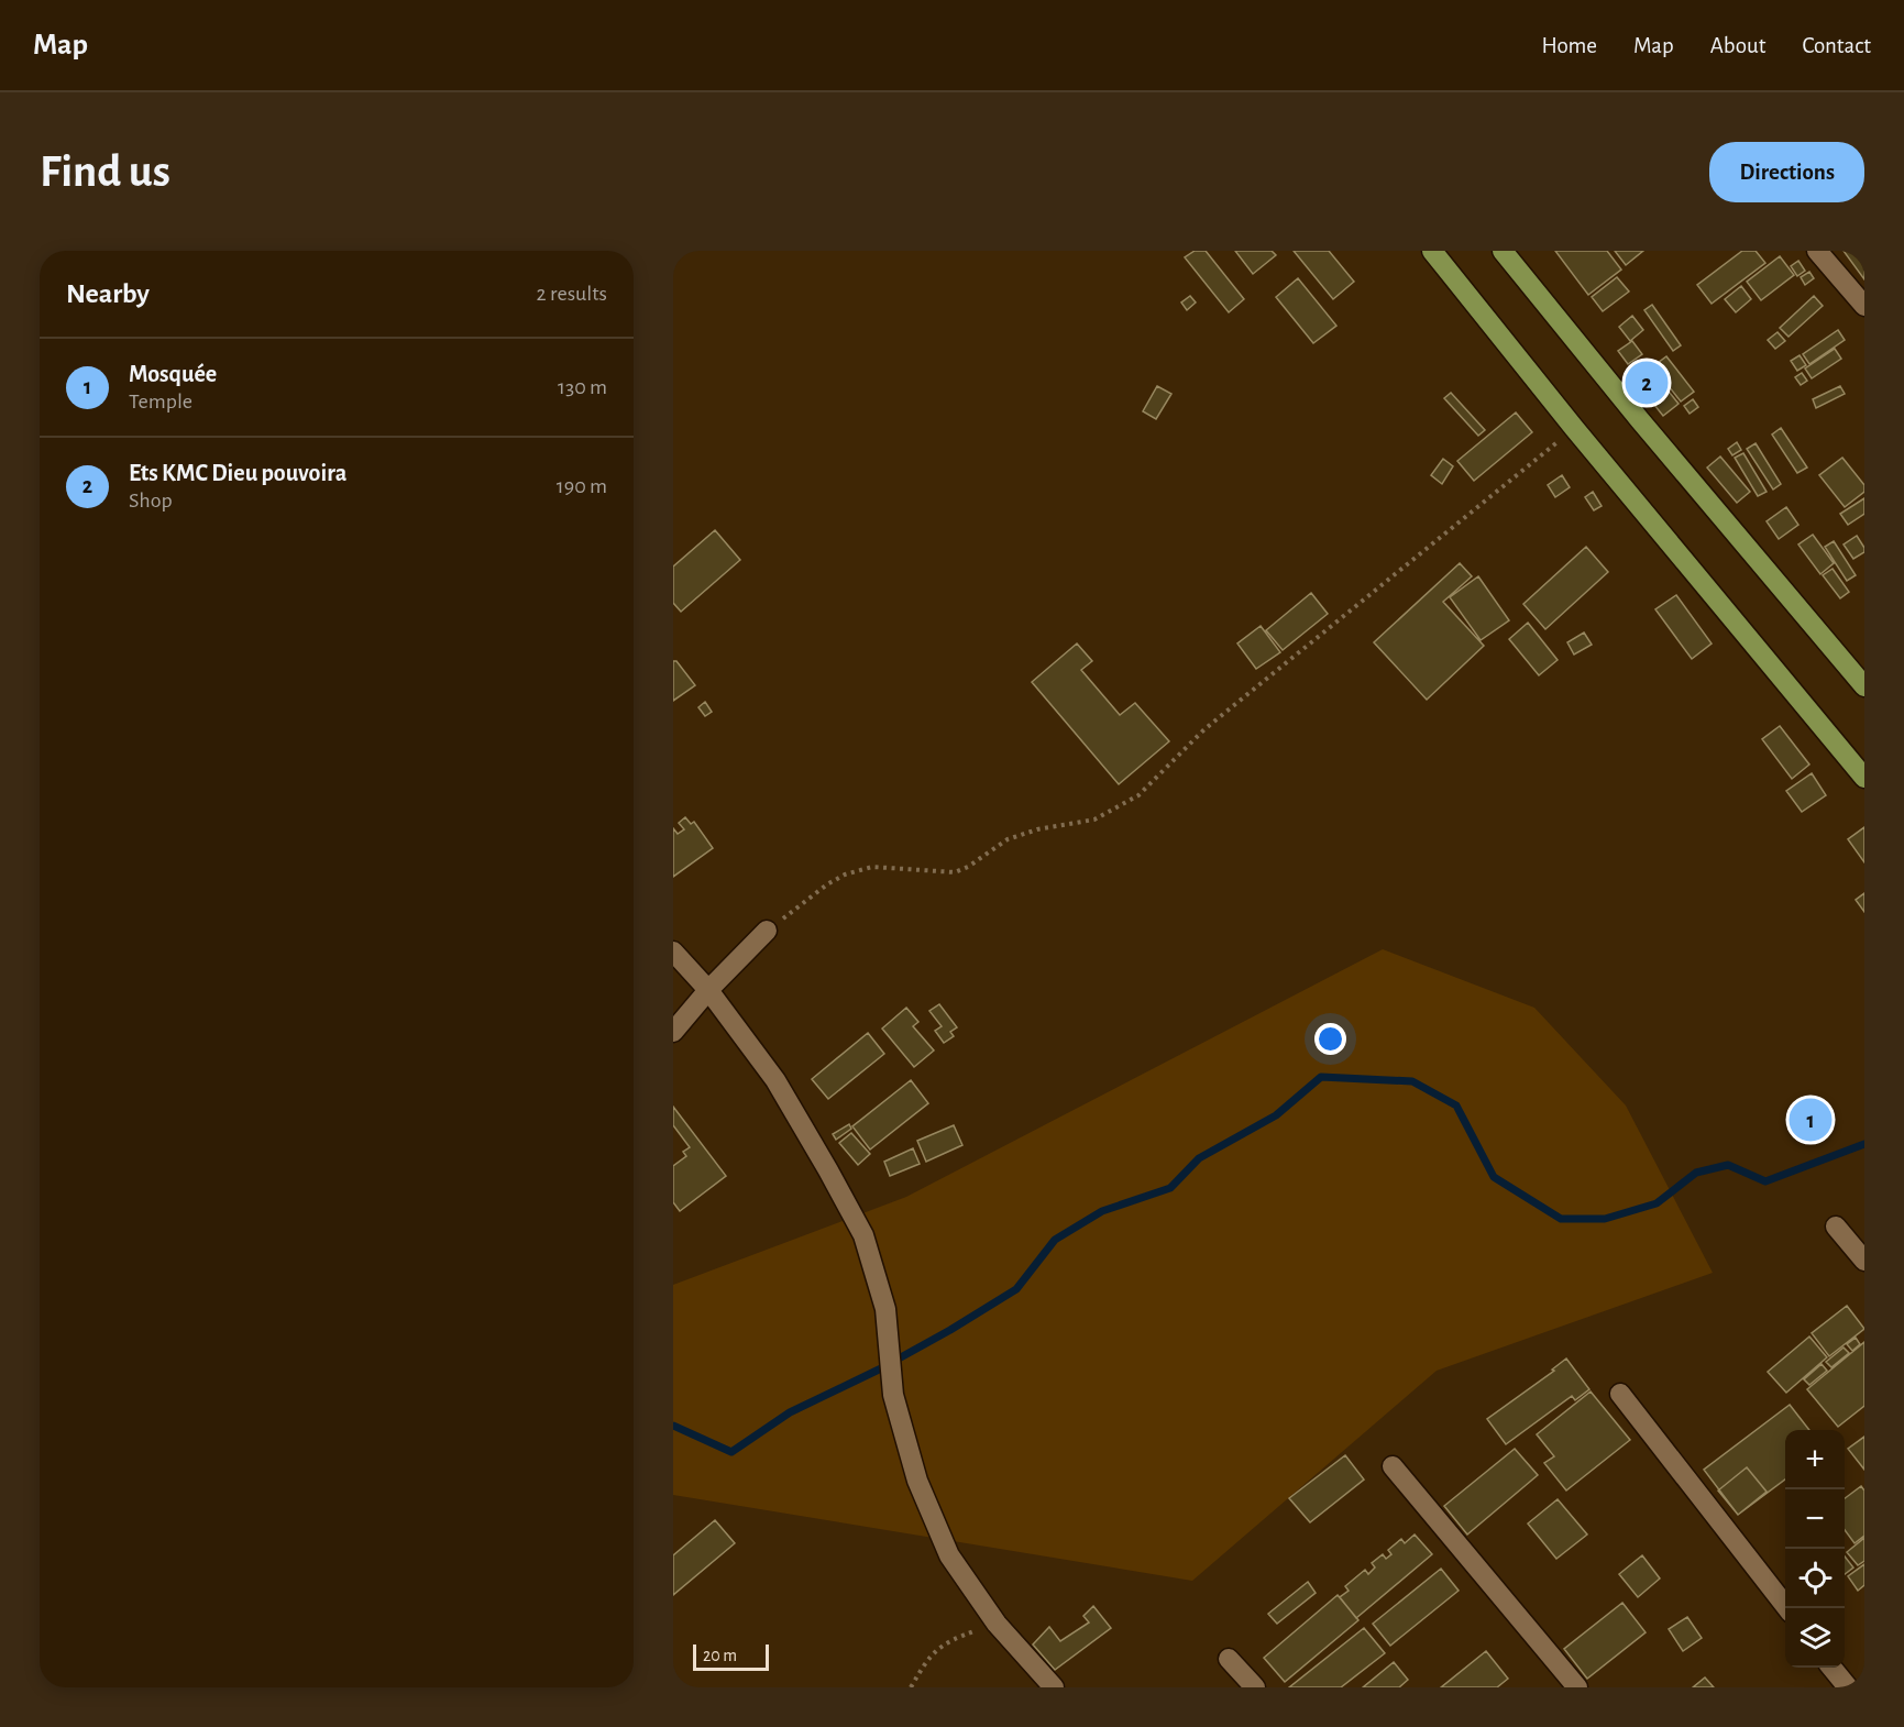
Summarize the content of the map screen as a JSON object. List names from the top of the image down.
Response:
{
  "scale_bar": "20 m",
  "page": {
    "header": "Map",
    "nav": [
      "Home",
      "Map",
      "About",
      "Contact"
    ],
    "buttons": "Directions",
    "title": "Find us",
    "heading": ["Nearby", "2 results"],
    "list": [
      {
        "mark": "1",
        "name": "Mosquée",
        "note": "Temple",
        "value": "130 m"
      },
      {
        "mark": "2",
        "name": "Ets KMC Dieu pouvoira",
        "note": "Shop",
        "value": "190 m"
      }
    ],
    "pins": ["2", "1"],
    "map_buttons": ["+", "−"],
    "scale": "20 m"
  }
}
